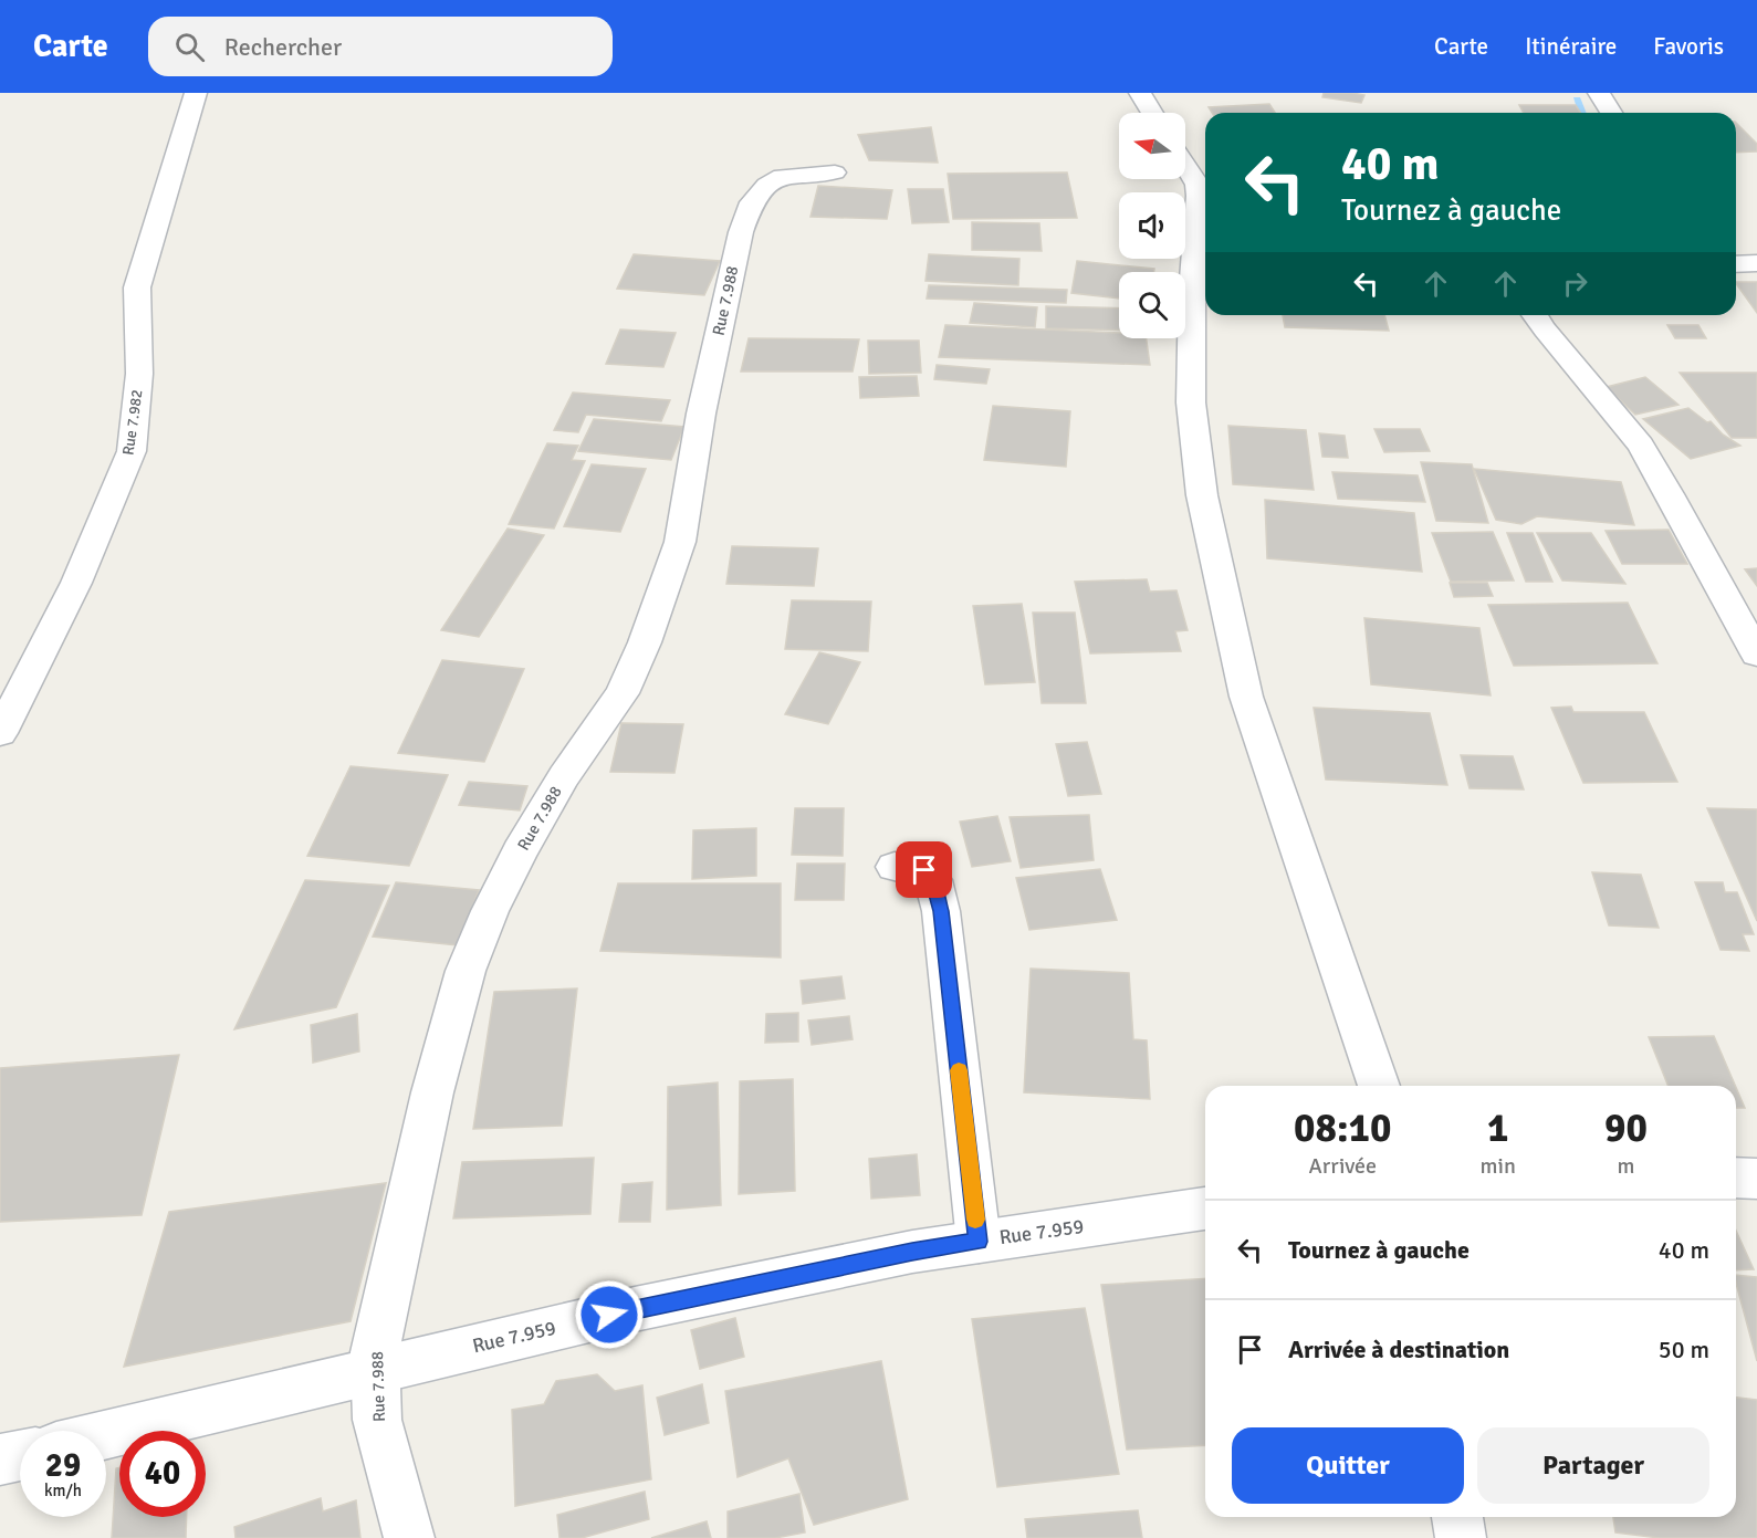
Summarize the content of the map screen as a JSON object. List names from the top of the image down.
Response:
{
  "streets": {
    "street": ["Rue 7.988", "Rue 7.982", "Rue 7.959"]
  },
  "crossings": [
    ["Rue 7.988", "Rue 7.959"]
  ],
  "north": "left",
  "page": {
    "header": "Carte",
    "search": "Rechercher",
    "nav": ["Carte", "Itinéraire", "Favoris"],
    "turn": ["40 m", "Tournez à gauche"],
    "eta": [
      "08:10",
      "Arrivée",
      "1",
      "min",
      "90",
      "m"
    ],
    "list": [
      {
        "name": "Tournez à gauche",
        "value": "40 m"
      },
      {
        "name": "Arrivée à destination",
        "value": "50 m"
      }
    ],
    "buttons": ["Quitter", "Partager"],
    "speed": "29 km/h",
    "limit": "40"
  }
}
